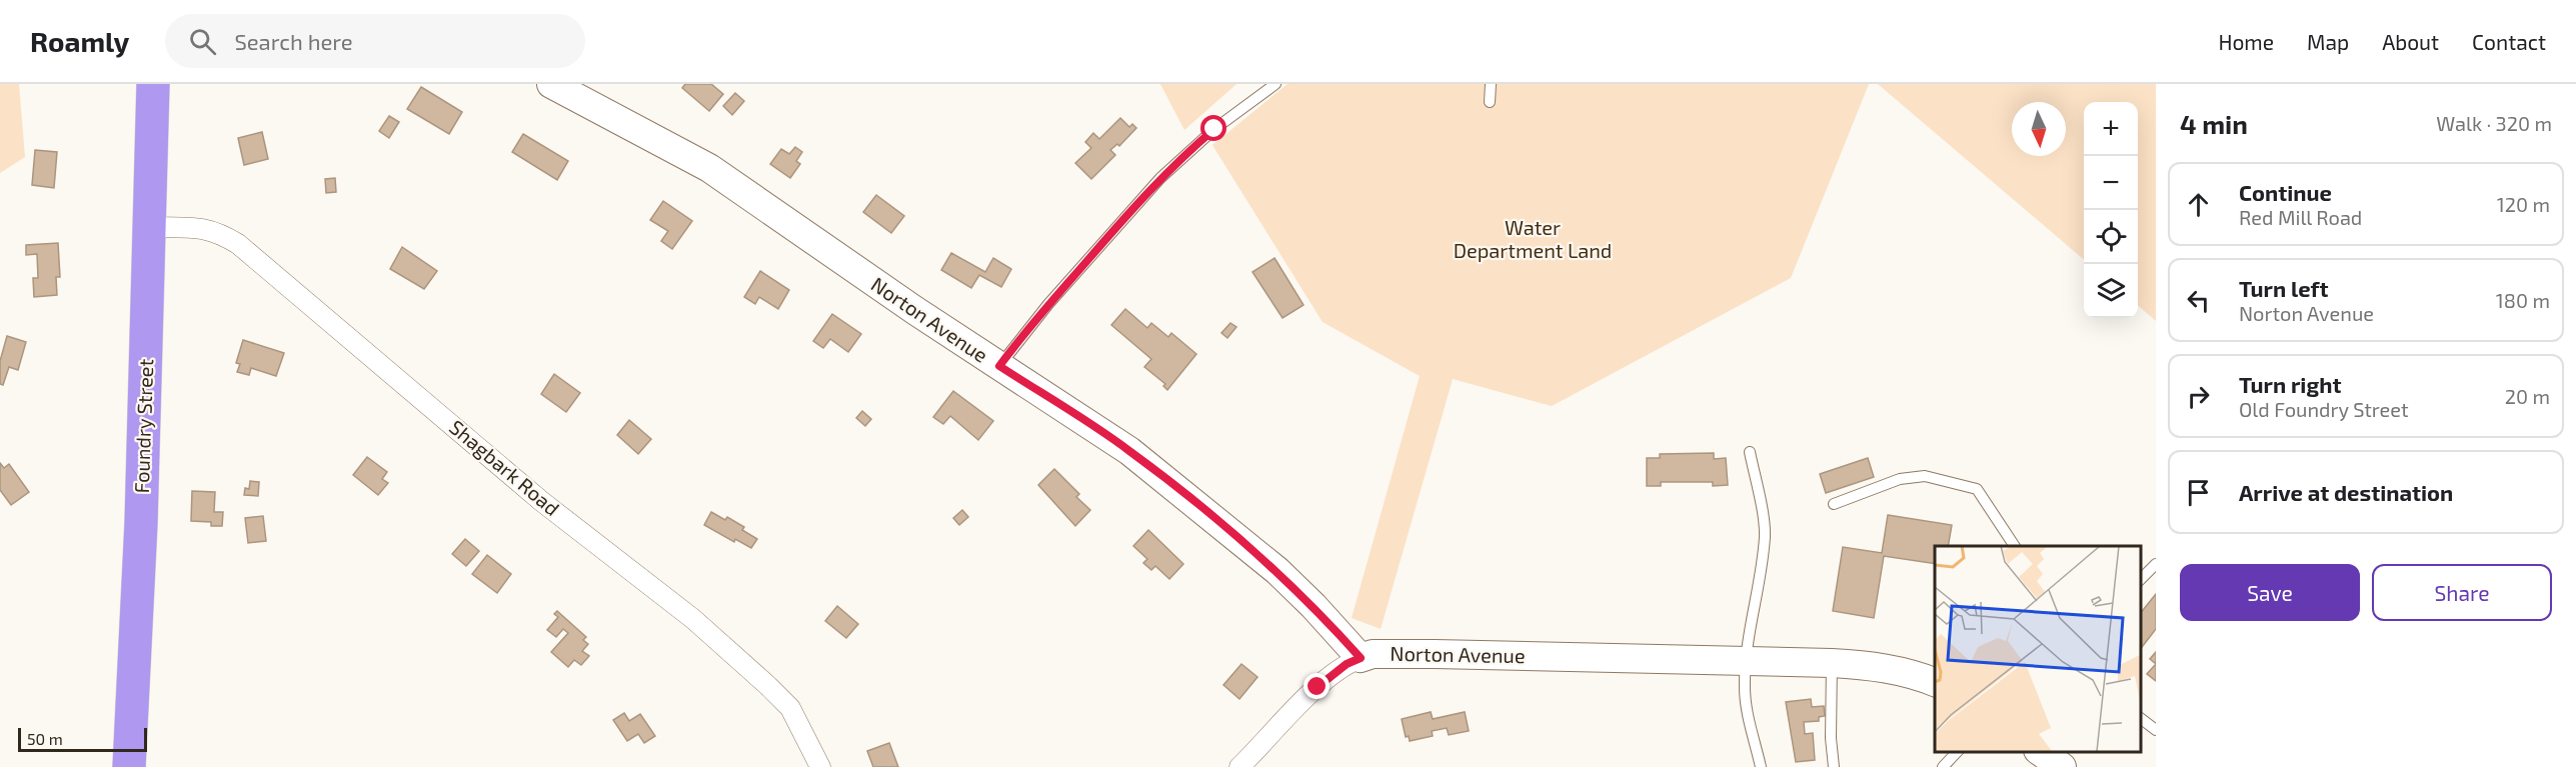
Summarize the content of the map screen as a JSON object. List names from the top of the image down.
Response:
{
  "streets": {
    "highway": ["Foundry Street"],
    "street": ["Norton Avenue", "Shagbark Road"]
  },
  "crossings": [
    ["Foundry Street", "Shagbark Road"]
  ],
  "parks": ["Water Department Land"],
  "scale_bar": "50 m",
  "north": "bottom",
  "page": {
    "header": "Roamly",
    "search": "Search here",
    "nav": [
      "Home",
      "Map",
      "About",
      "Contact"
    ],
    "heading": ["4 min", "Walk · 320 m"],
    "map_buttons": ["+", "−"],
    "list": [
      ["Continue", "Red Mill Road", "120 m"],
      ["Turn left", "Norton Avenue", "180 m"],
      ["Turn right", "Old Foundry Street", "20 m"],
      "Arrive at destination"
    ],
    "buttons": ["Save", "Share"],
    "scale": "50 m"
  }
}
